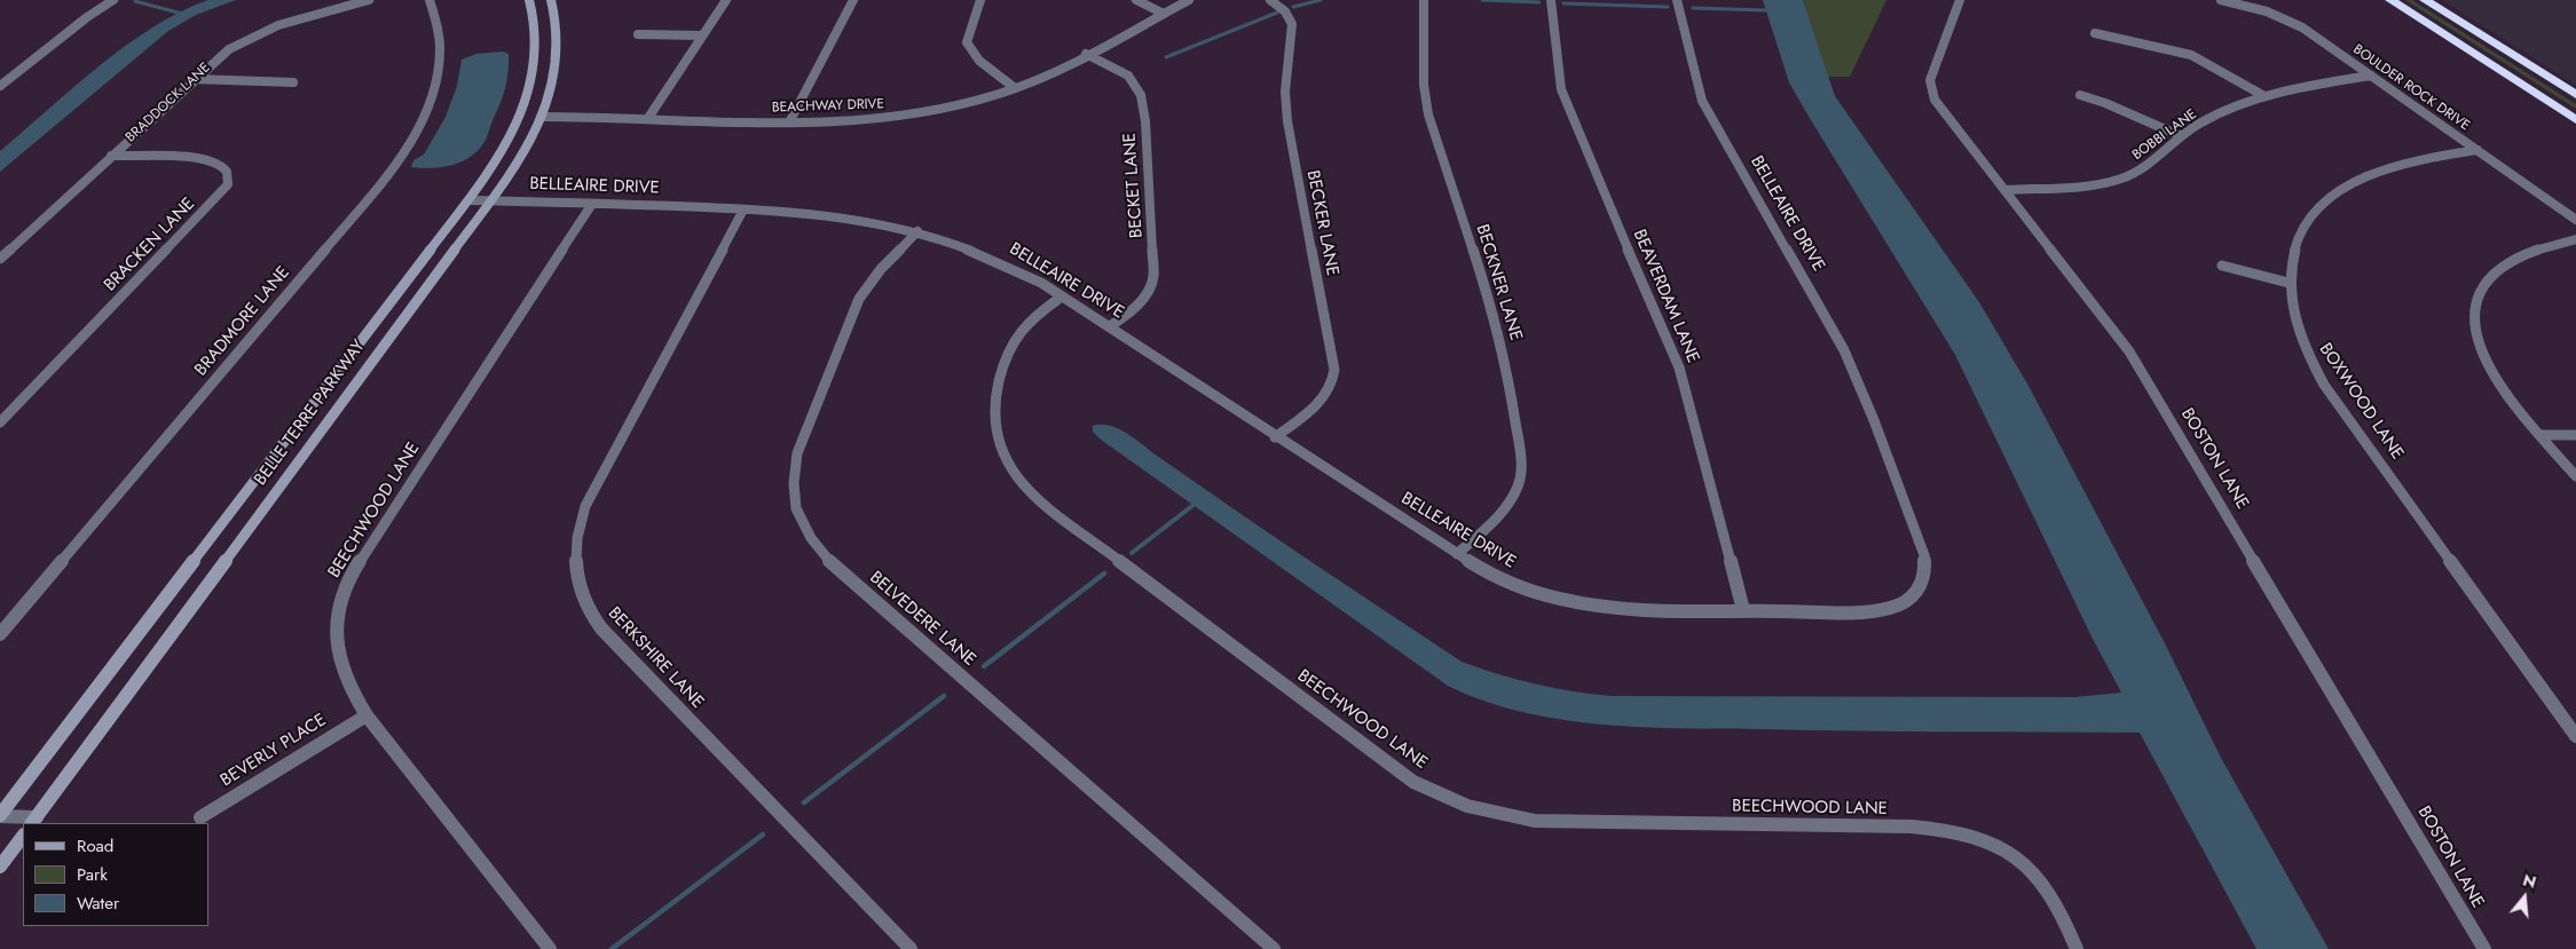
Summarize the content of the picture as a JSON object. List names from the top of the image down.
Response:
{
  "streets": {
    "main road": ["BELLE TERRE PARKWAY"],
    "street": [
      "BOULDER ROCK DRIVE",
      "BRADDOCK LANE",
      "BEACHWAY DRIVE",
      "BOBBI LANE",
      "BECKET LANE",
      "BELLEAIRE DRIVE",
      "BECKER LANE",
      "BRACKEN LANE",
      "BECKNER LANE",
      "BEAVERDAM LANE",
      "BRADMORE LANE",
      "BOXWOOD LANE",
      "BOSTON LANE",
      "BEECHWOOD LANE",
      "BELVEDERE LANE",
      "BERKSHIRE LANE",
      "BEVERLY PLACE"
    ]
  },
  "crossings": [
    ["BOULDER ROCK DRIVE", "BOBBI LANE"],
    ["BOULDER ROCK DRIVE", "BOXWOOD LANE"],
    ["BRADDOCK LANE", "BRACKEN LANE"],
    ["BEACHWAY DRIVE", "BECKET LANE"],
    ["BEACHWAY DRIVE", "BELLE TERRE PARKWAY"],
    ["BOBBI LANE", "BOSTON LANE"],
    ["BECKET LANE", "BELLEAIRE DRIVE"],
    ["BELLEAIRE DRIVE", "BECKER LANE"],
    ["BELLEAIRE DRIVE", "BECKNER LANE"],
    ["BELLEAIRE DRIVE", "BEAVERDAM LANE"],
    ["BELLEAIRE DRIVE", "BELLE TERRE PARKWAY"],
    ["BELLEAIRE DRIVE", "BEECHWOOD LANE"],
    ["BELLEAIRE DRIVE", "BELVEDERE LANE"],
    ["BELLEAIRE DRIVE", "BERKSHIRE LANE"],
    ["BEECHWOOD LANE", "BEVERLY PLACE"]
  ],
  "legend": ["Road", "Park", "Water"],
  "north": "top"
}
